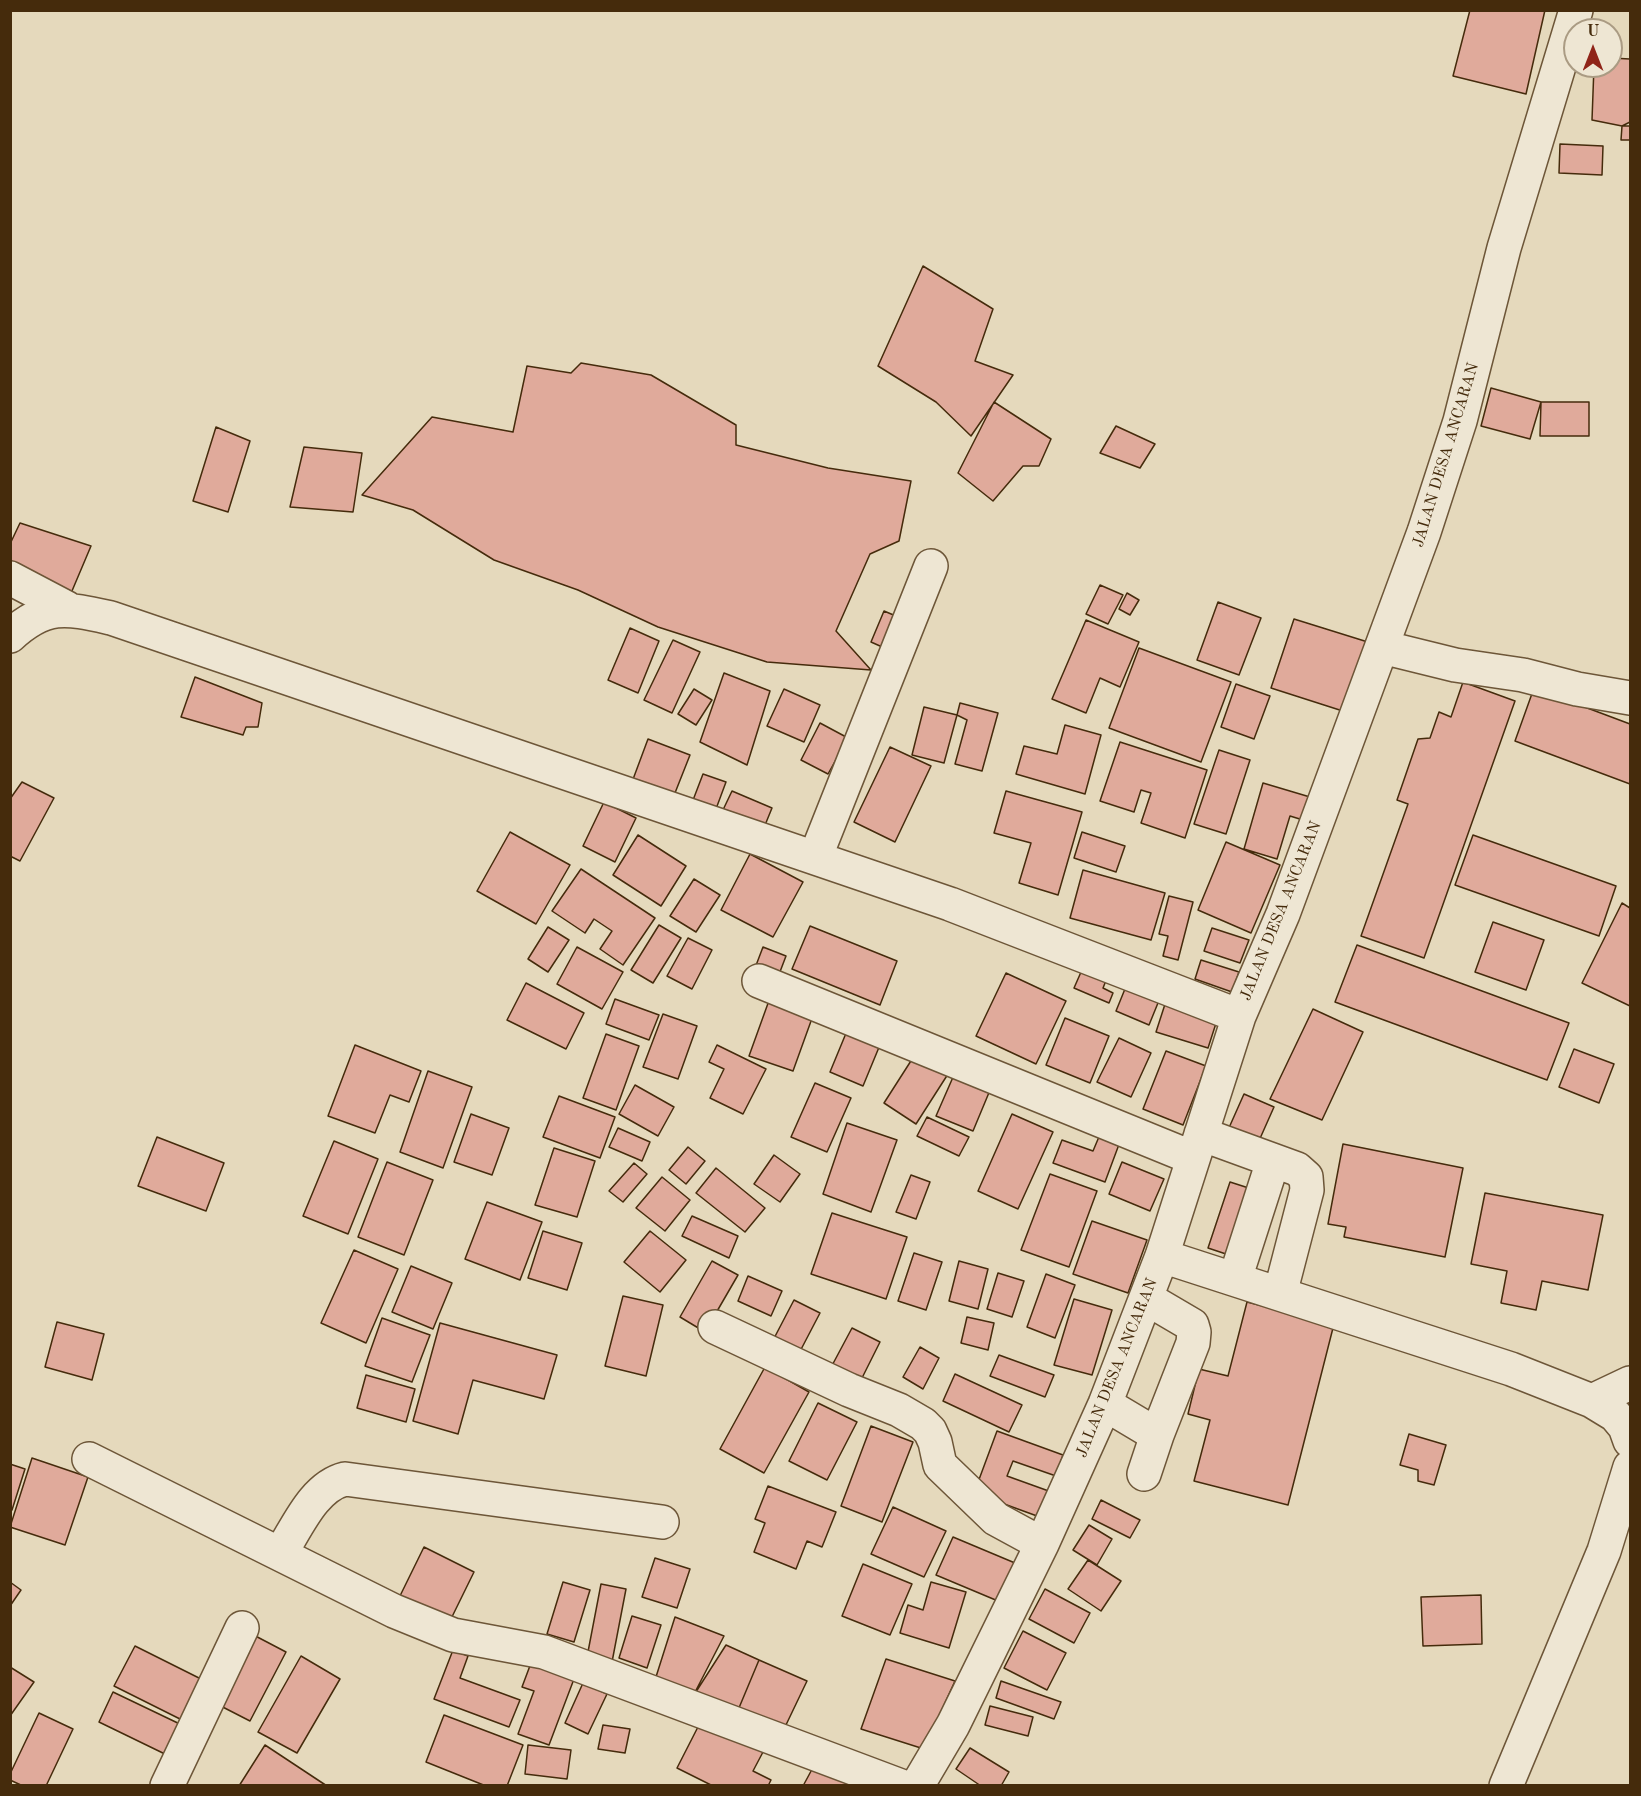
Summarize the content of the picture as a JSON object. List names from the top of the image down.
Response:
{
  "streets": {
    "street": ["JALAN DESA ANCARAN"]
  },
  "north": "top"
}
